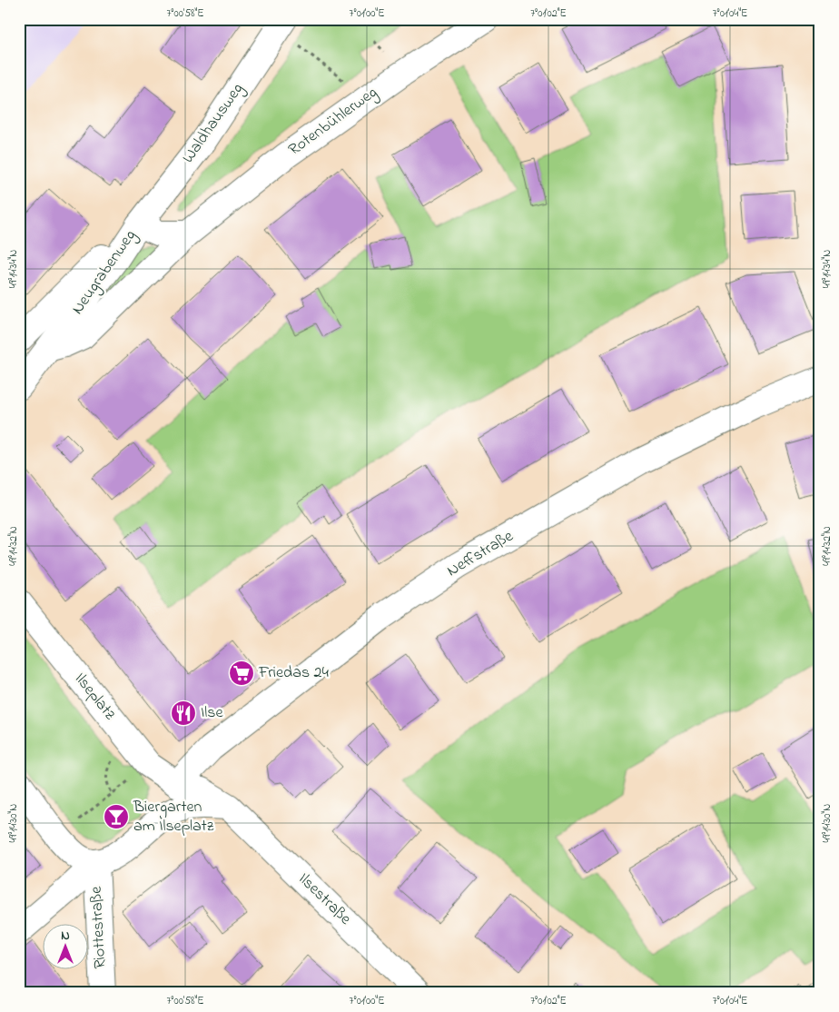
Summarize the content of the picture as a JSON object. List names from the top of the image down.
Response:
{
  "streets": {
    "street": [
      "Rotenbühlerweg",
      "Waldhausweg",
      "Neugrabenweg",
      "Neffstraße",
      "Ilseplatz",
      "Ilsestraße",
      "Riottestraße"
    ]
  },
  "crossings": [
    ["Rotenbühlerweg", "Neugrabenweg"],
    ["Waldhausweg", "Neugrabenweg"],
    ["Neffstraße", "Ilseplatz"],
    ["Ilseplatz", "Ilsestraße"]
  ],
  "places": {
    "supermarket": ["Friedas 24"],
    "restaurant": ["Ilse"],
    "bar": ["Biergarten am Ilseplatz"]
  },
  "north": "top",
  "coordinates": [
    "7°00'58\"E",
    "7°01'00\"E",
    "7°01'02\"E",
    "7°01'04\"E",
    "49°14'34\"N",
    "49°14'32\"N",
    "49°14'30\"N"
  ]
}
